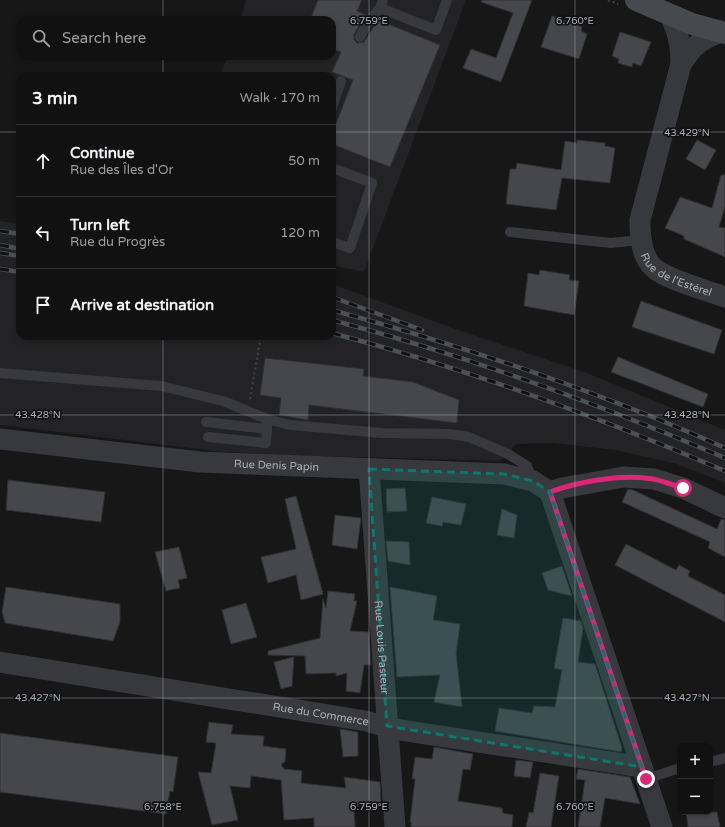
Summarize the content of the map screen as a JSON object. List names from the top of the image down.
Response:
{
  "streets": {
    "street": [
      "Rue de l'Estérel",
      "Rue Denis Papin",
      "Rue Louis Pasteur",
      "Rue du Commerce"
    ]
  },
  "crossings": [
    ["Rue Denis Papin", "Rue Louis Pasteur"],
    ["Rue Louis Pasteur", "Rue du Commerce"]
  ],
  "page": {
    "search": "Search here",
    "heading": ["3 min", "Walk · 170 m"],
    "list": [
      ["Continue", "Rue des Îles d'Or", "50 m"],
      ["Turn left", "Rue du Progrès", "120 m"],
      "Arrive at destination"
    ],
    "map_buttons": ["+", "−"]
  },
  "coordinates": [
    "6.759°E",
    "6.760°E",
    "43.429°N",
    "43.428°N",
    "43.427°N",
    "6.758°E"
  ]
}
